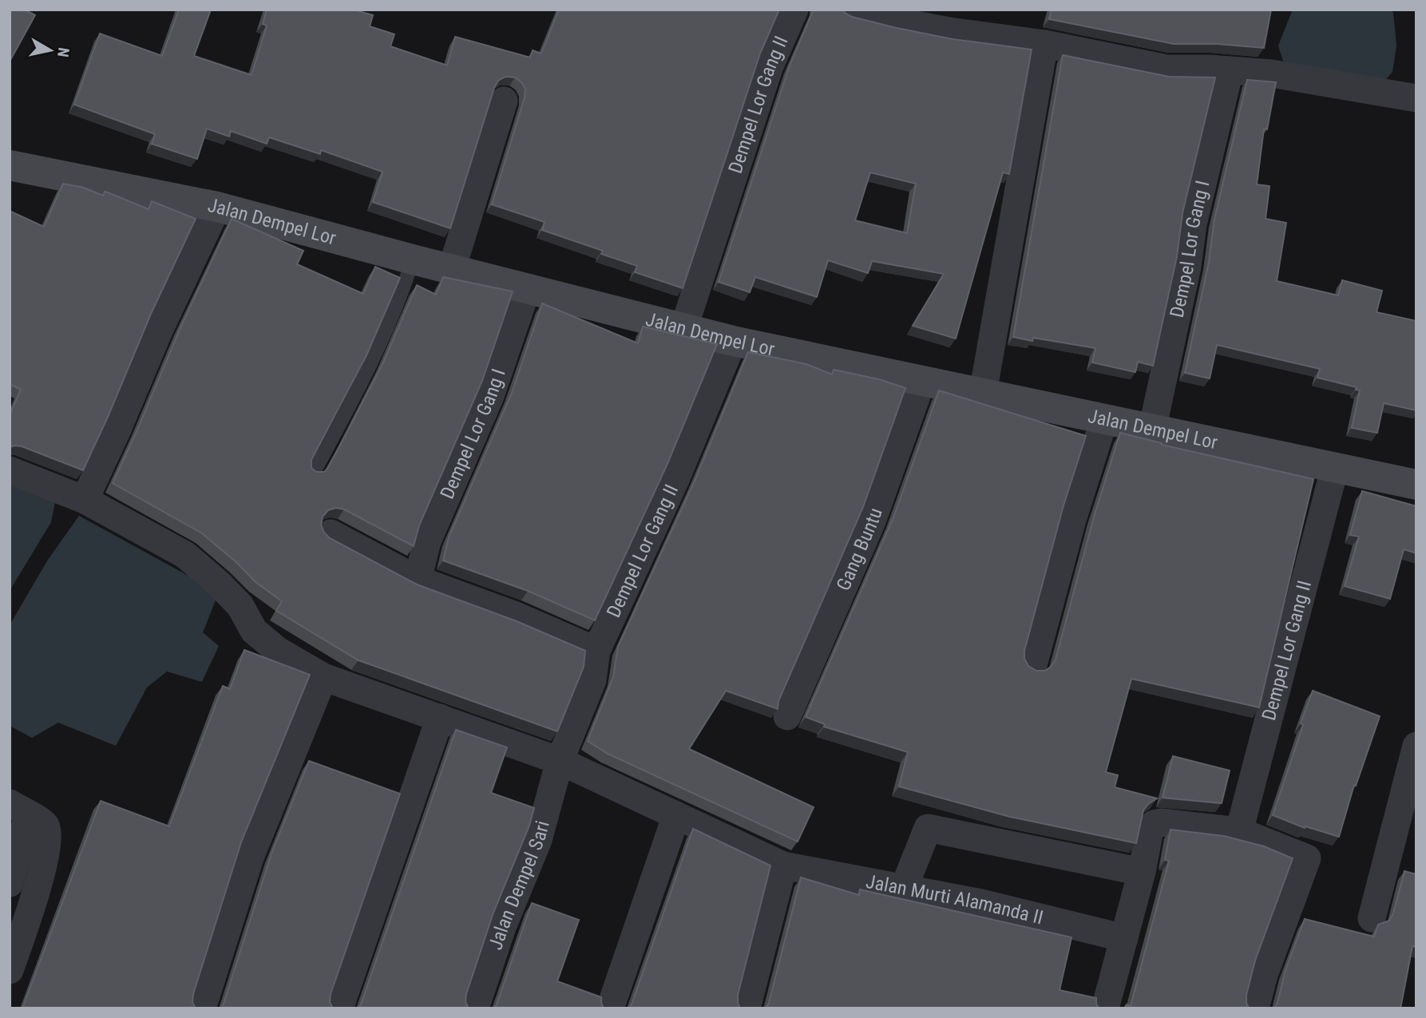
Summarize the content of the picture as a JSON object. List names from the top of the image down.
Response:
{
  "streets": {
    "street": [
      "Dempel Lor Gang II",
      "Jalan Dempel Lor",
      "Dempel Lor Gang I",
      "Gang Buntu",
      "Jalan Dempel Sari",
      "Jalan Murti Alamanda II"
    ]
  },
  "crossings": [
    ["Dempel Lor Gang II", "Jalan Dempel Lor"],
    ["Dempel Lor Gang II", "Jalan Dempel Sari"],
    ["Dempel Lor Gang II", "Jalan Murti Alamanda II"],
    ["Jalan Dempel Lor", "Dempel Lor Gang I"],
    ["Jalan Dempel Lor", "Gang Buntu"],
    ["Jalan Dempel Sari", "Jalan Murti Alamanda II"]
  ],
  "north": "right"
}
